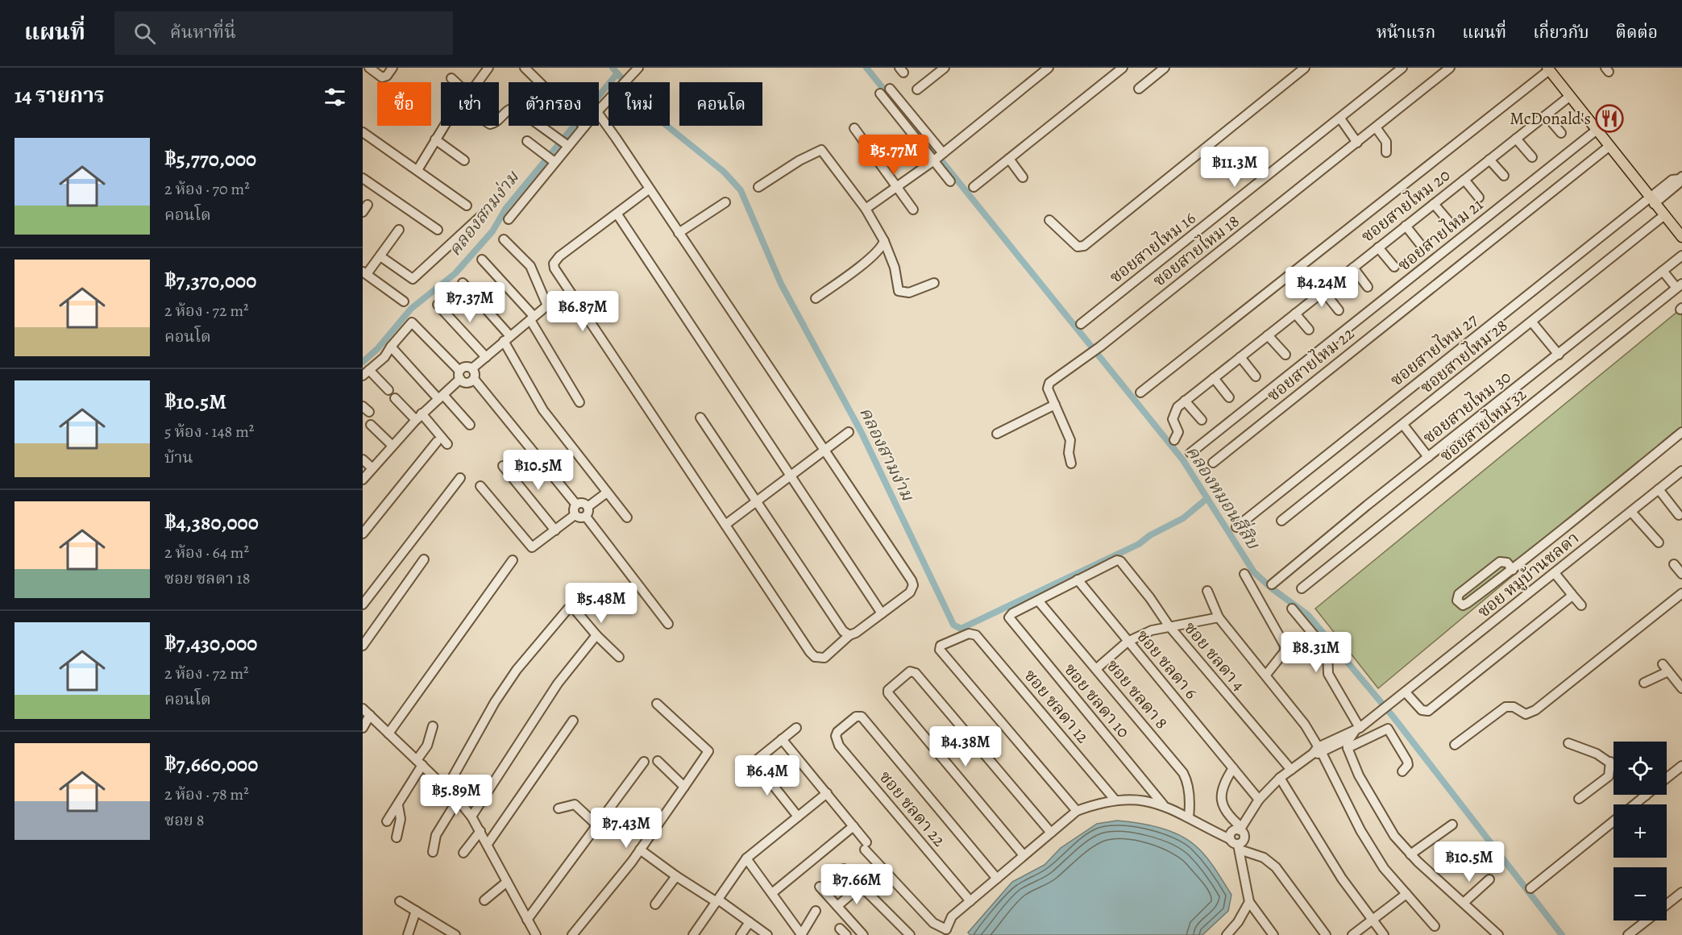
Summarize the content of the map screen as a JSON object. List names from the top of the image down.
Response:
{
  "streets": {
    "street": [
      "ซอยสายไหม 20",
      "ซอยสายไหม 21",
      "ซอยสายไหม 16",
      "ซอยสายไหม 18",
      "ซอยสายไหม 27",
      "ซอยสายไหม 28",
      "ซอยสายไหม 22",
      "ซอยสายไหม 30",
      "ซอยสายไหม 32",
      "ซอย หมูบ้านชลดา",
      "ซอย ชลดา 4",
      "ซอย ชลดา 6",
      "ซอย ชลดา 8",
      "ซอย ชลดา 10",
      "ซอย ชลดา 12",
      "ซอย ชลดา 22"
    ]
  },
  "crossings": [
    ["ซอย หมูบ้านชลดา", "ซอย ชลดา 4"],
    ["ซอย หมูบ้านชลดา", "ซอย ชลดา 6"],
    ["ซอย ชลดา 4", "ซอย ชลดา 6"],
    ["ซอย ชลดา 8", "ซอย ชลดา 10"]
  ],
  "water": ["คลองสามง่าม", "คลองหมอนสี่สิบ"],
  "places": {
    "restaurant": ["McDonald's"]
  },
  "page": {
    "header": "แผนที่",
    "search": "ค้นหาที่นี่",
    "nav": [
      "หน้าแรก",
      "แผนที่",
      "เกี่ยวกับ",
      "ติดต่อ"
    ],
    "heading": "14 รายการ",
    "chip": [
      "ซื้อ",
      "เช่า",
      "ตัวกรอง",
      "ใหม่",
      "คอนโด"
    ],
    "list": [
      {
        "name": "฿5,770,000",
        "note": "2 ห้อง · 70 m² · คอนโด"
      },
      {
        "name": "฿7,370,000",
        "note": "2 ห้อง · 72 m² · คอนโด"
      },
      {
        "name": "฿10.5M",
        "note": "5 ห้อง · 148 m² · บ้าน"
      },
      {
        "name": "฿4,380,000",
        "note": "2 ห้อง · 64 m² · ซอย ชลดา 18"
      },
      {
        "name": "฿7,430,000",
        "note": "2 ห้อง · 72 m² · คอนโด"
      },
      {
        "name": "฿7,660,000",
        "note": "2 ห้อง · 78 m² · ซอย 8"
      }
    ],
    "price": [
      "฿5.77M",
      "฿11.3M",
      "฿4.24M",
      "฿7.37M",
      "฿6.87M",
      "฿10.5M",
      "฿5.48M",
      "฿8.31M",
      "฿4.38M",
      "฿6.4M",
      "฿5.89M",
      "฿7.43M",
      "฿10.5M",
      "฿7.66M"
    ],
    "map_buttons": ["+", "−"]
  }
}
